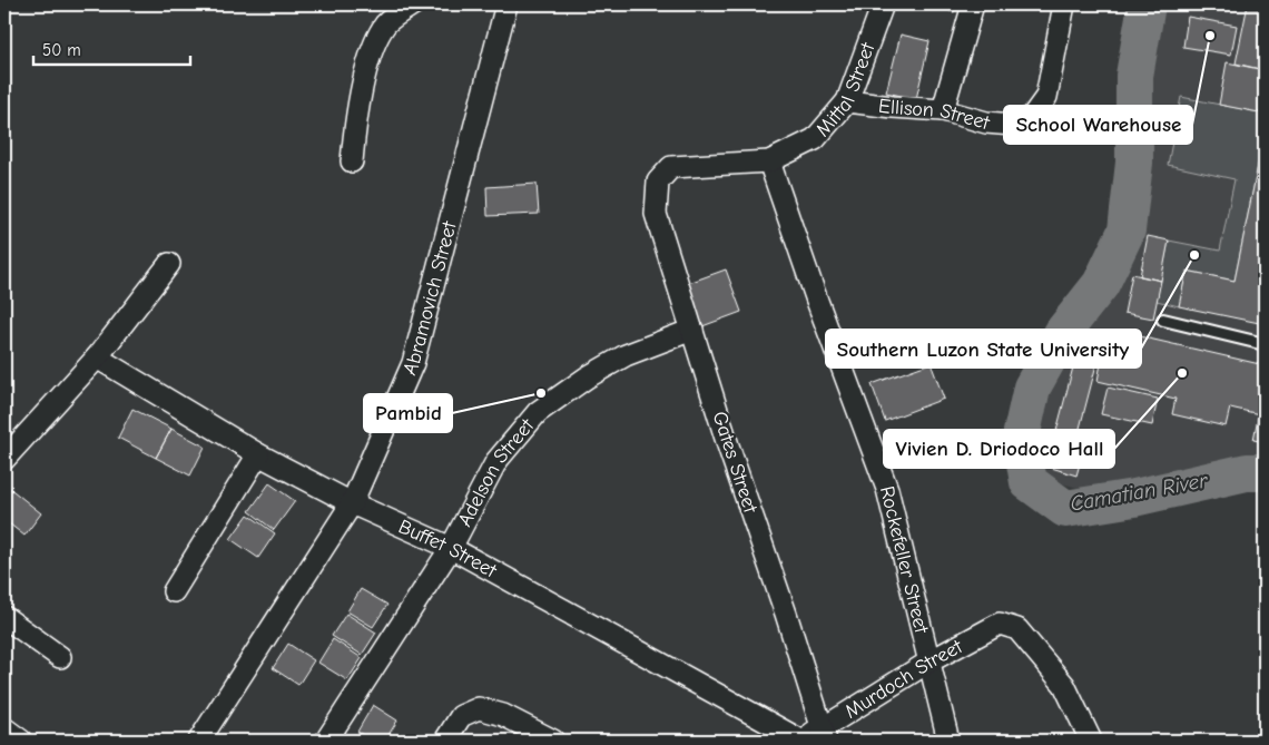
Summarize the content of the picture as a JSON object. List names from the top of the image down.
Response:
{
  "streets": {
    "street": [
      "Mittal Street",
      "Ellison Street",
      "Abramovich Street",
      "Gates Street",
      "Adelson Street",
      "Buffet Street",
      "Rockefeller Street",
      "Murdoch Street"
    ]
  },
  "crossings": [
    ["Mittal Street", "Ellison Street"],
    ["Mittal Street", "Gates Street"],
    ["Mittal Street", "Rockefeller Street"],
    ["Abramovich Street", "Buffet Street"],
    ["Gates Street", "Adelson Street"],
    ["Gates Street", "Murdoch Street"],
    ["Adelson Street", "Buffet Street"],
    ["Buffet Street", "Murdoch Street"],
    ["Rockefeller Street", "Murdoch Street"]
  ],
  "water": ["Camatian River"],
  "places": [
    "School Warehouse",
    "Southern Luzon State University",
    "Vivien D. Driodoco Hall",
    "Pambid"
  ],
  "scale_bar": "50 m"
}
